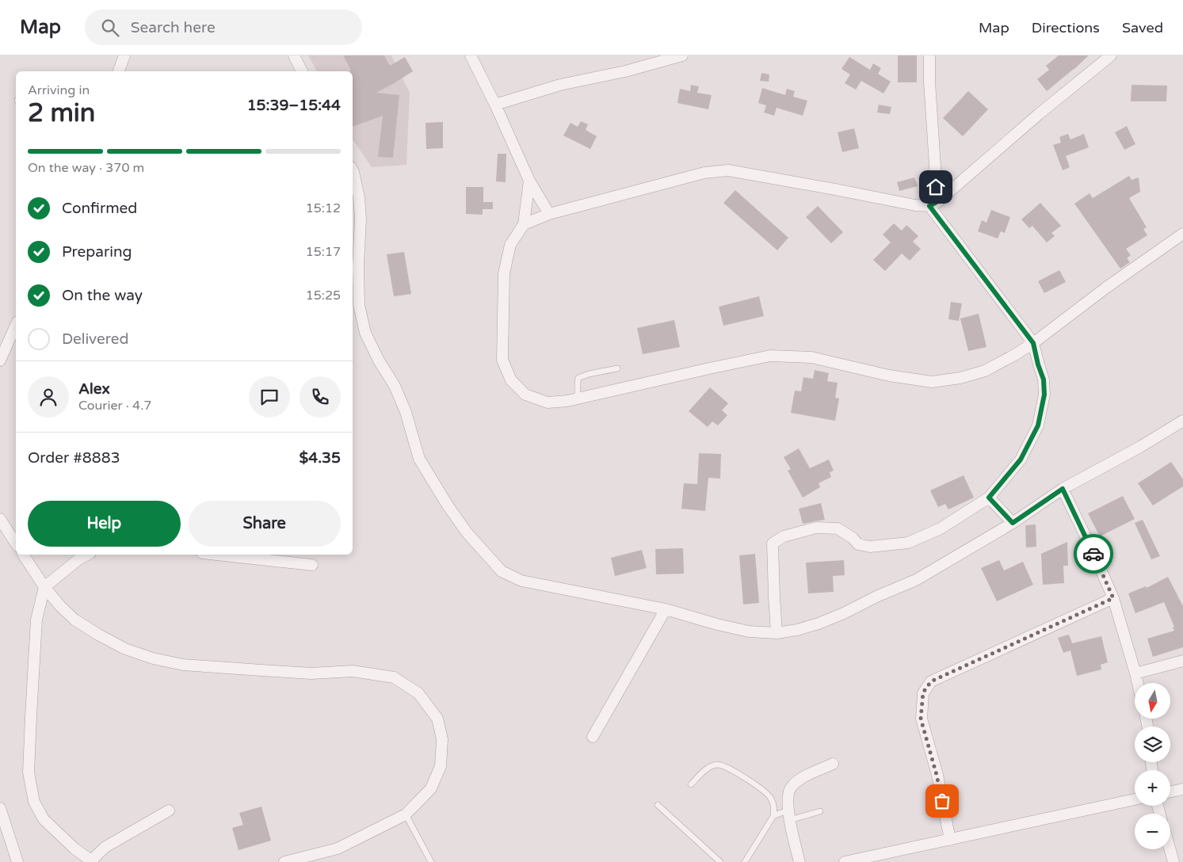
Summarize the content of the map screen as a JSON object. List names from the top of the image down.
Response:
{
  "north": "bottom",
  "page": {
    "header": "Map",
    "search": "Search here",
    "nav": ["Map", "Directions", "Saved"],
    "heading": ["2 min", "Arriving in", "15:39–15:44"],
    "panel": [
      "Alex",
      "Courier · 4.7",
      "Order #8883",
      "$4.35"
    ],
    "bar": "On the way · 370 m",
    "list": [
      ["Confirmed", "15:12"],
      ["Preparing", "15:17"],
      ["On the way", "15:25"],
      "Delivered"
    ],
    "buttons": ["Help", "Share"],
    "map_buttons": ["+", "−"]
  }
}
